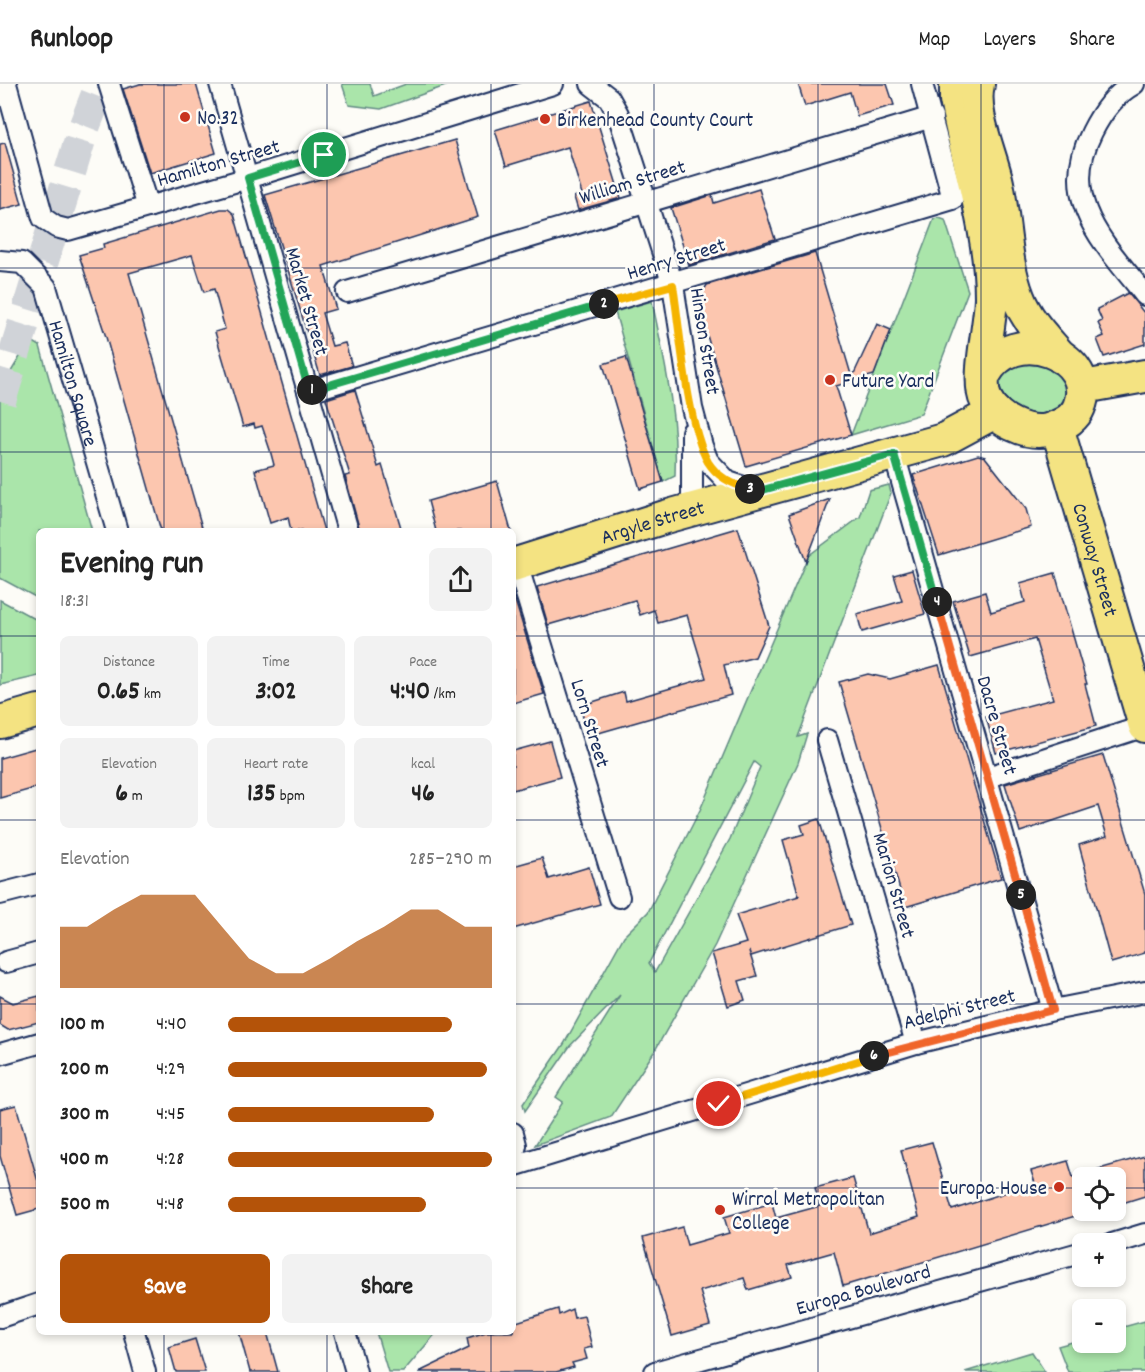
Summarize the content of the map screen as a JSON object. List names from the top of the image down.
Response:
{
  "streets": {
    "main road": ["Argyle Street", "Conway Street"],
    "street": [
      "Hamilton Street",
      "William Street",
      "Henry Street",
      "Market Street",
      "Hinson Street",
      "Hamilton Square",
      "Lorn Street",
      "Dacre Street",
      "Marion Street",
      "Adelphi Street",
      "Europa Boulevard"
    ]
  },
  "crossings": [
    ["Hamilton Street", "Market Street"],
    ["William Street", "Henry Street"],
    ["William Street", "Hinson Street"],
    ["Henry Street", "Market Street"],
    ["Henry Street", "Hinson Street"],
    ["Hinson Street", "Argyle Street"],
    ["Argyle Street", "Conway Street"],
    ["Argyle Street", "Dacre Street"],
    ["Dacre Street", "Adelphi Street"],
    ["Marion Street", "Adelphi Street"]
  ],
  "places": [
    "No.32",
    "Birkenhead County Court",
    "Future Yard",
    "Europa House",
    "Wirral Metropolitan College"
  ],
  "page": {
    "header": "Runloop",
    "nav": ["Map", "Layers", "Share"],
    "pins": [
      "2",
      "1",
      "3",
      "4",
      "5",
      "6"
    ],
    "heading": ["Evening run", "18:31"],
    "stats": [
      ["Distance", "0.65 km"],
      ["Time", "3:02"],
      ["Pace", "4:40 /km"],
      ["Elevation", "6 m"],
      ["Heart rate", "135 bpm"],
      ["kcal", "46"]
    ],
    "chart": ["Elevation", "285–290 m"],
    "list": [
      {
        "name": "100 m",
        "note": "4:40"
      },
      {
        "name": "200 m",
        "note": "4:29"
      },
      {
        "name": "300 m",
        "note": "4:45"
      },
      {
        "name": "400 m",
        "note": "4:28"
      },
      {
        "name": "500 m",
        "note": "4:48"
      }
    ],
    "map_buttons": ["+", "−"],
    "buttons": ["Save", "Share"]
  }
}
